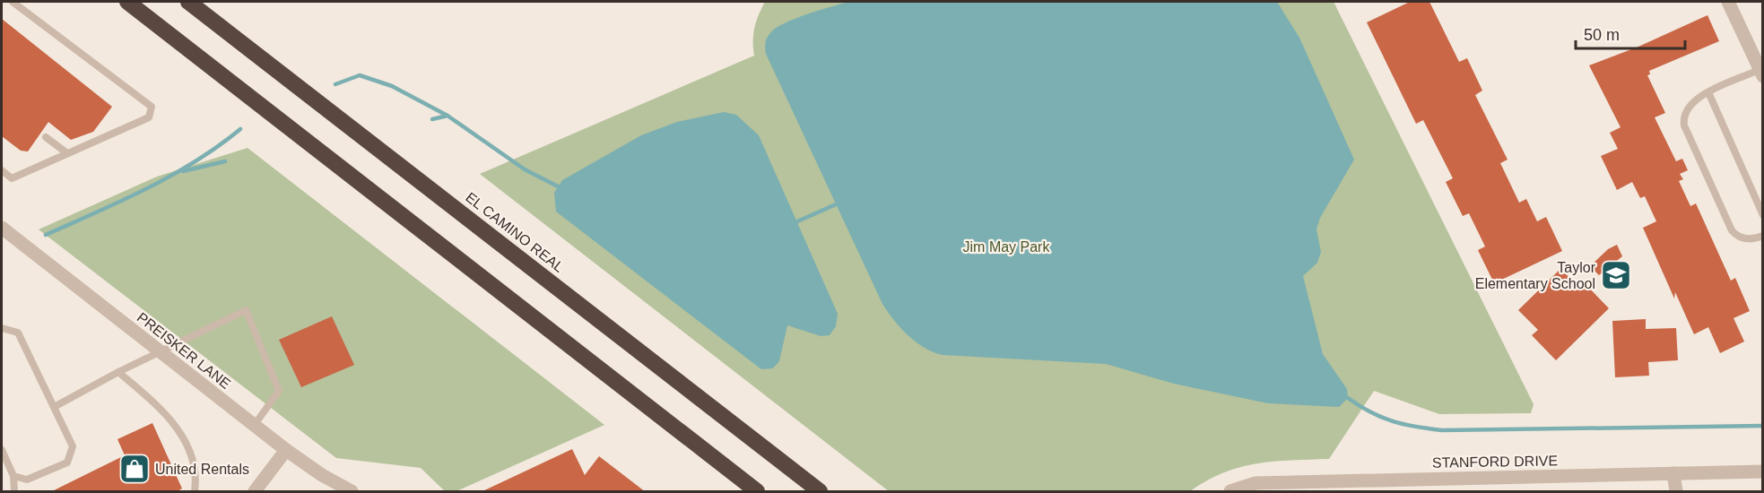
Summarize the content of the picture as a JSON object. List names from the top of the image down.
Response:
{
  "streets": {
    "highway": ["EL CAMINO REAL"],
    "street": ["PREISKER LANE", "STANFORD DRIVE"]
  },
  "parks": ["Jim May Park"],
  "places": {
    "school or university": ["Taylor Elementary School"],
    "shop": ["United Rentals"]
  },
  "scale_bar": "50 m"
}
